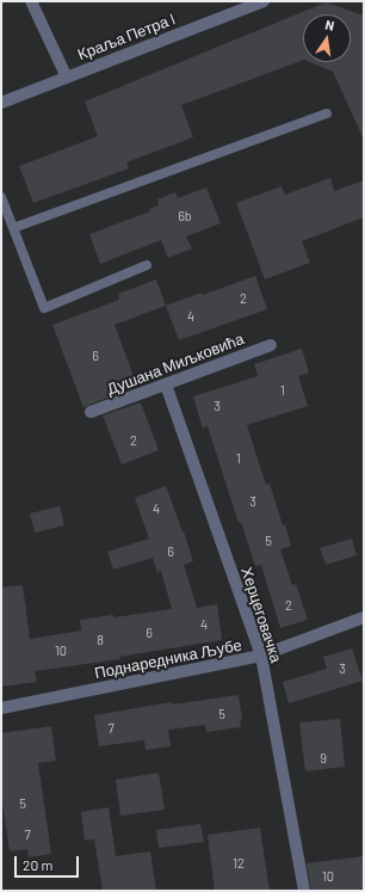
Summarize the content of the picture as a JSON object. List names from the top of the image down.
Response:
{
  "streets": {
    "street": [
      "Краља Петра I",
      "Душана Миљковића",
      "Херцеговачка",
      "Поднаредника Љубе"
    ]
  },
  "crossings": [
    ["Душана Миљковића", "Херцеговачка"],
    ["Херцеговачка", "Поднаредника Љубе"]
  ],
  "house_numbers": [
    "6b",
    "2",
    "4",
    "6",
    "1",
    "3",
    "2",
    "1",
    "3",
    "4",
    "5",
    "6",
    "2",
    "4",
    "6",
    "8",
    "10",
    "3",
    "5",
    "7",
    "9",
    "5",
    "7",
    "12",
    "10"
  ],
  "scale_bar": "20 m",
  "north": "top"
}
